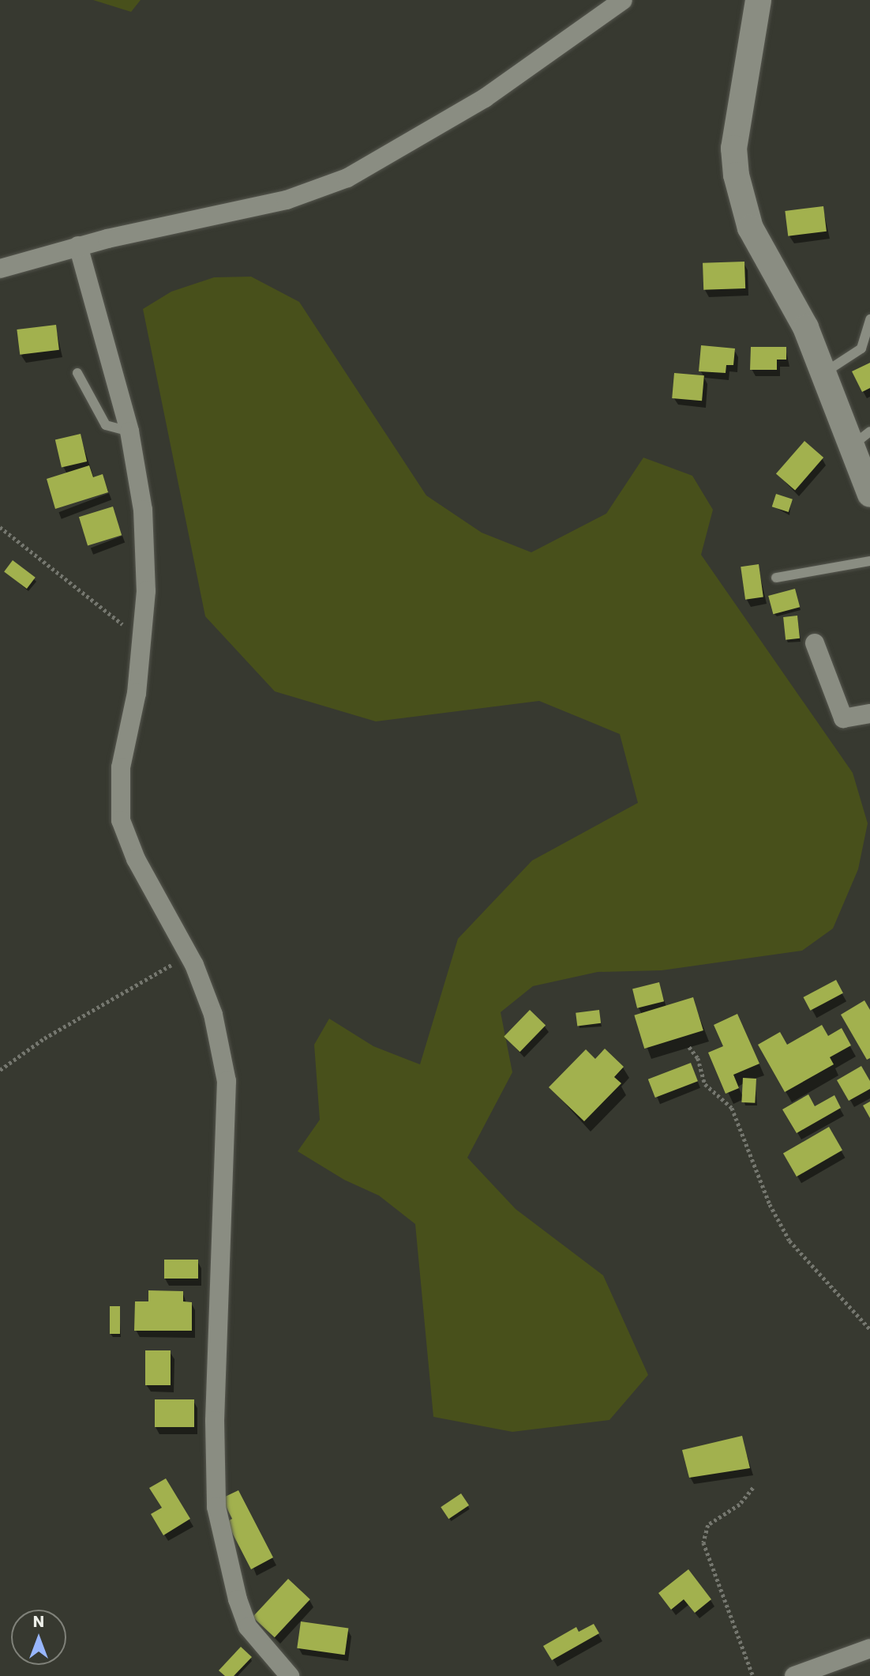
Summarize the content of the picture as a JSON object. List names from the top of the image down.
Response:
{
  "north": "top"
}
